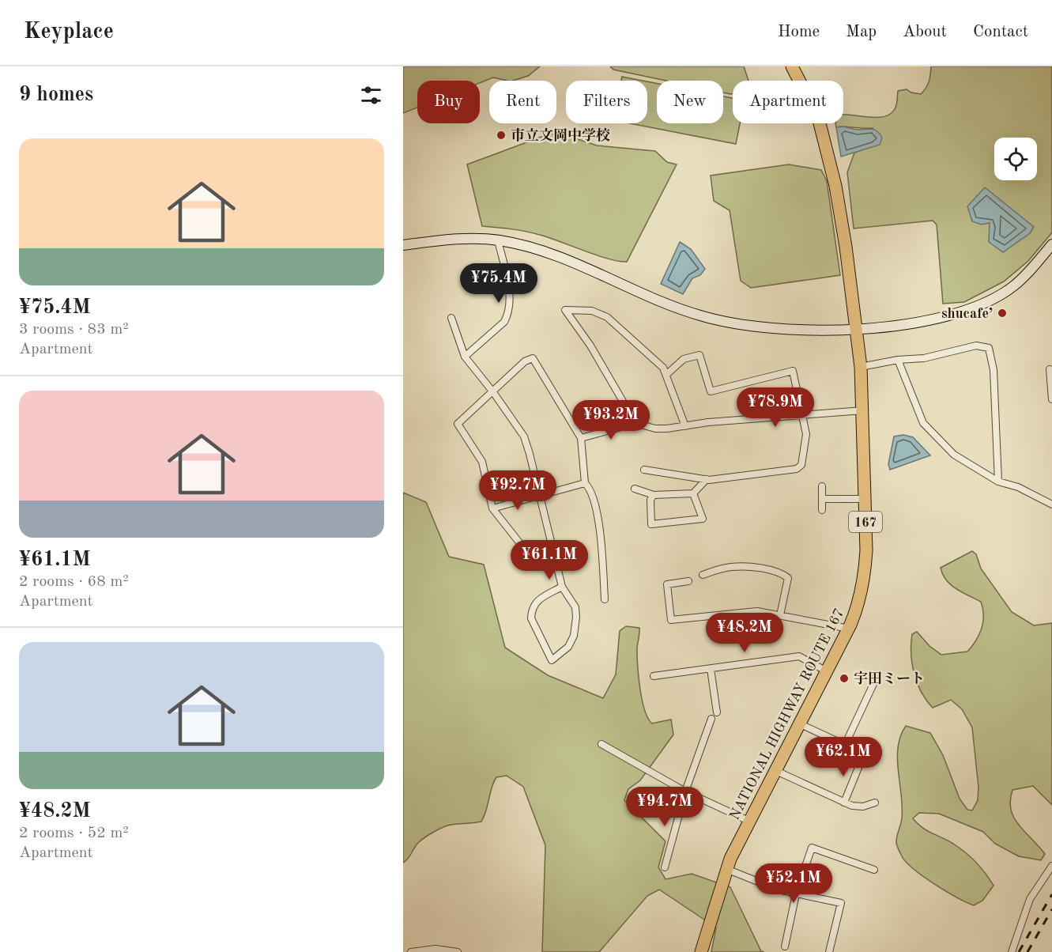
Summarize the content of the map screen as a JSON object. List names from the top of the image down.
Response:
{
  "streets": {
    "highway": ["167", "NATIONAL HIGHWAY ROUTE 167"]
  },
  "places": ["市立文岡中学校", "shucafe’", "宇田ミート"],
  "page": {
    "header": "Keyplace",
    "nav": [
      "Home",
      "Map",
      "About",
      "Contact"
    ],
    "heading": "9 homes",
    "chip": [
      "Buy",
      "Rent",
      "Filters",
      "New",
      "Apartment"
    ],
    "list": [
      {
        "name": "¥75.4M",
        "note": "3 rooms · 83 m² · Apartment"
      },
      {
        "name": "¥61.1M",
        "note": "2 rooms · 68 m² · Apartment"
      },
      {
        "name": "¥48.2M",
        "note": "2 rooms · 52 m² · Apartment"
      }
    ],
    "price": [
      "¥75.4M",
      "¥78.9M",
      "¥93.2M",
      "¥92.7M",
      "¥61.1M",
      "¥48.2M",
      "¥62.1M",
      "¥94.7M",
      "¥52.1M"
    ]
  }
}
